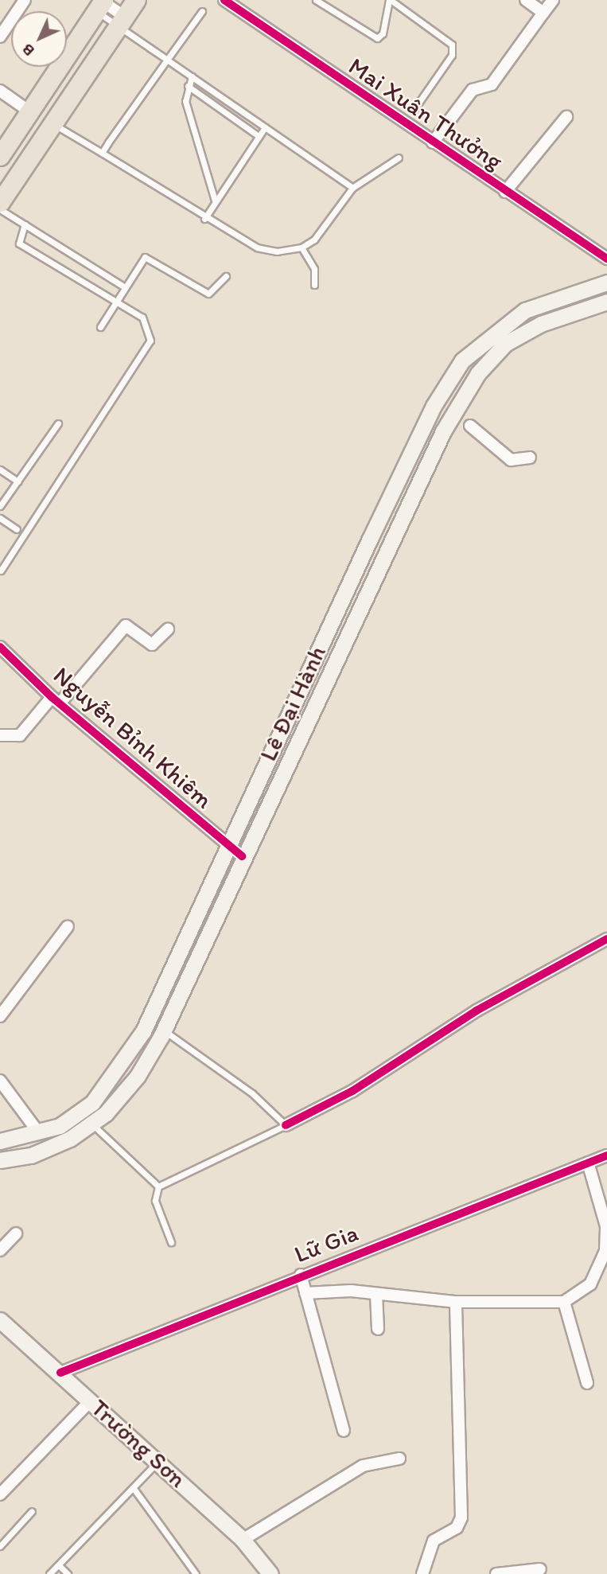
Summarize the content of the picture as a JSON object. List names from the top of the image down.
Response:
{
  "streets": {
    "main road": ["Lê Đại Hành", "Trường Sơn"],
    "street": ["Mai Xuân Thưởng", "Nguyễn Bỉnh Khiêm", "Lữ Gia"]
  },
  "crossings": [
    ["Lê Đại Hành", "Nguyễn Bỉnh Khiêm"],
    ["Lữ Gia", "Trường Sơn"]
  ],
  "north": "bottom left"
}
